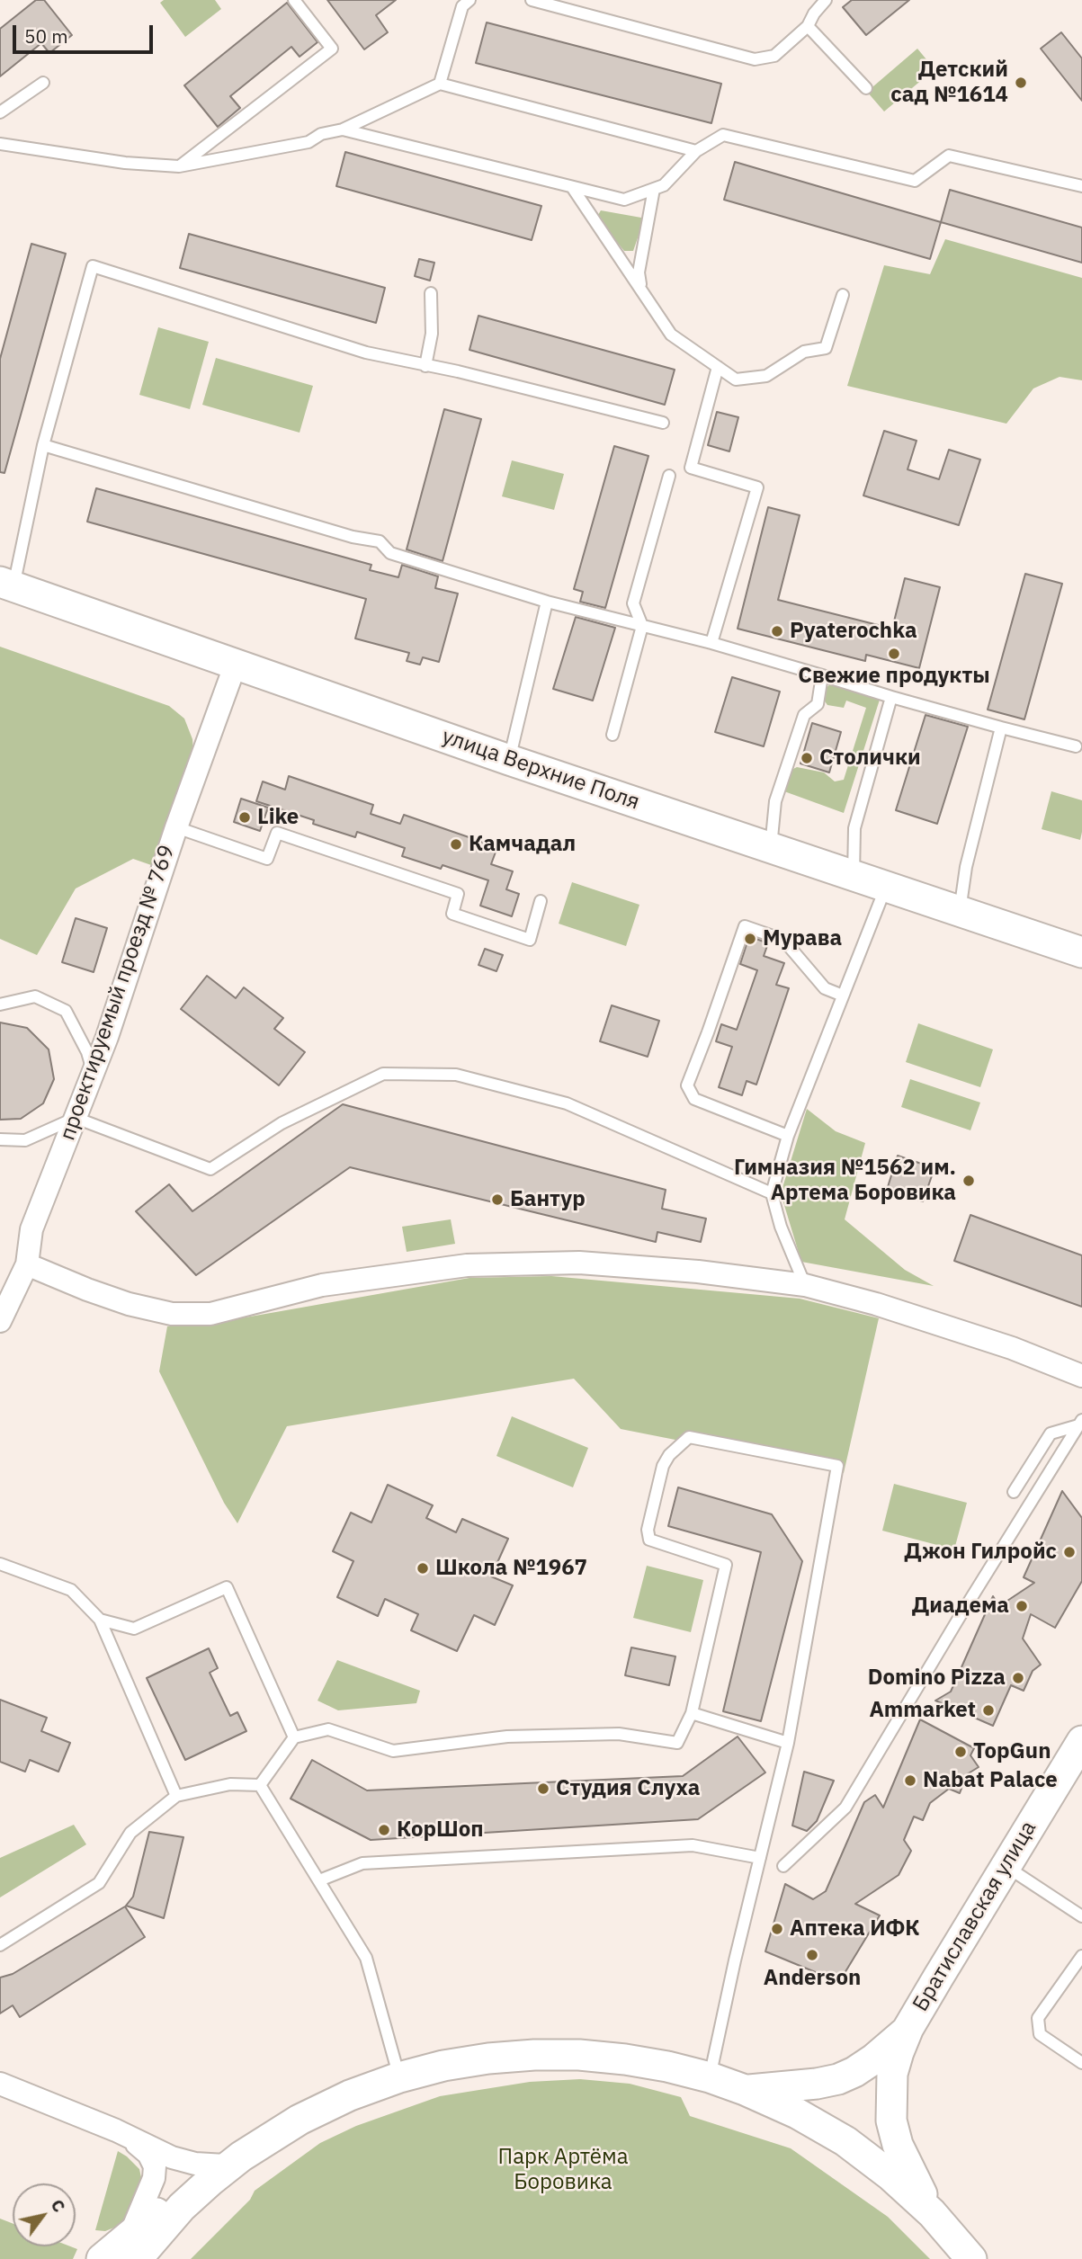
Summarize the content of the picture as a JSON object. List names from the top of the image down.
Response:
{
  "streets": {
    "main road": ["улица Верхние Поля", "Братиславская улица"],
    "street": ["проектируемый проезд № 769"]
  },
  "crossings": [
    ["улица Верхние Поля", "проектируемый проезд № 769"]
  ],
  "parks": ["Парк Артёма Боровика"],
  "places": [
    "Детский сад №1614",
    "Pyaterochka",
    "Свежие продукты",
    "Столички",
    "Like",
    "Камчадал",
    "Мурава",
    "Гимназия №1562 им. Артема Боровика",
    "Бантур",
    "Джон Гилройс",
    "Школа №1967",
    "Диадема",
    "Domino Pizza",
    "Ammarket",
    "TopGun",
    "Nabat Palace",
    "Студия Слуха",
    "КорШоп",
    "Аптека ИФК",
    "Anderson"
  ],
  "scale_bar": "50 m",
  "north": "top right"
}
